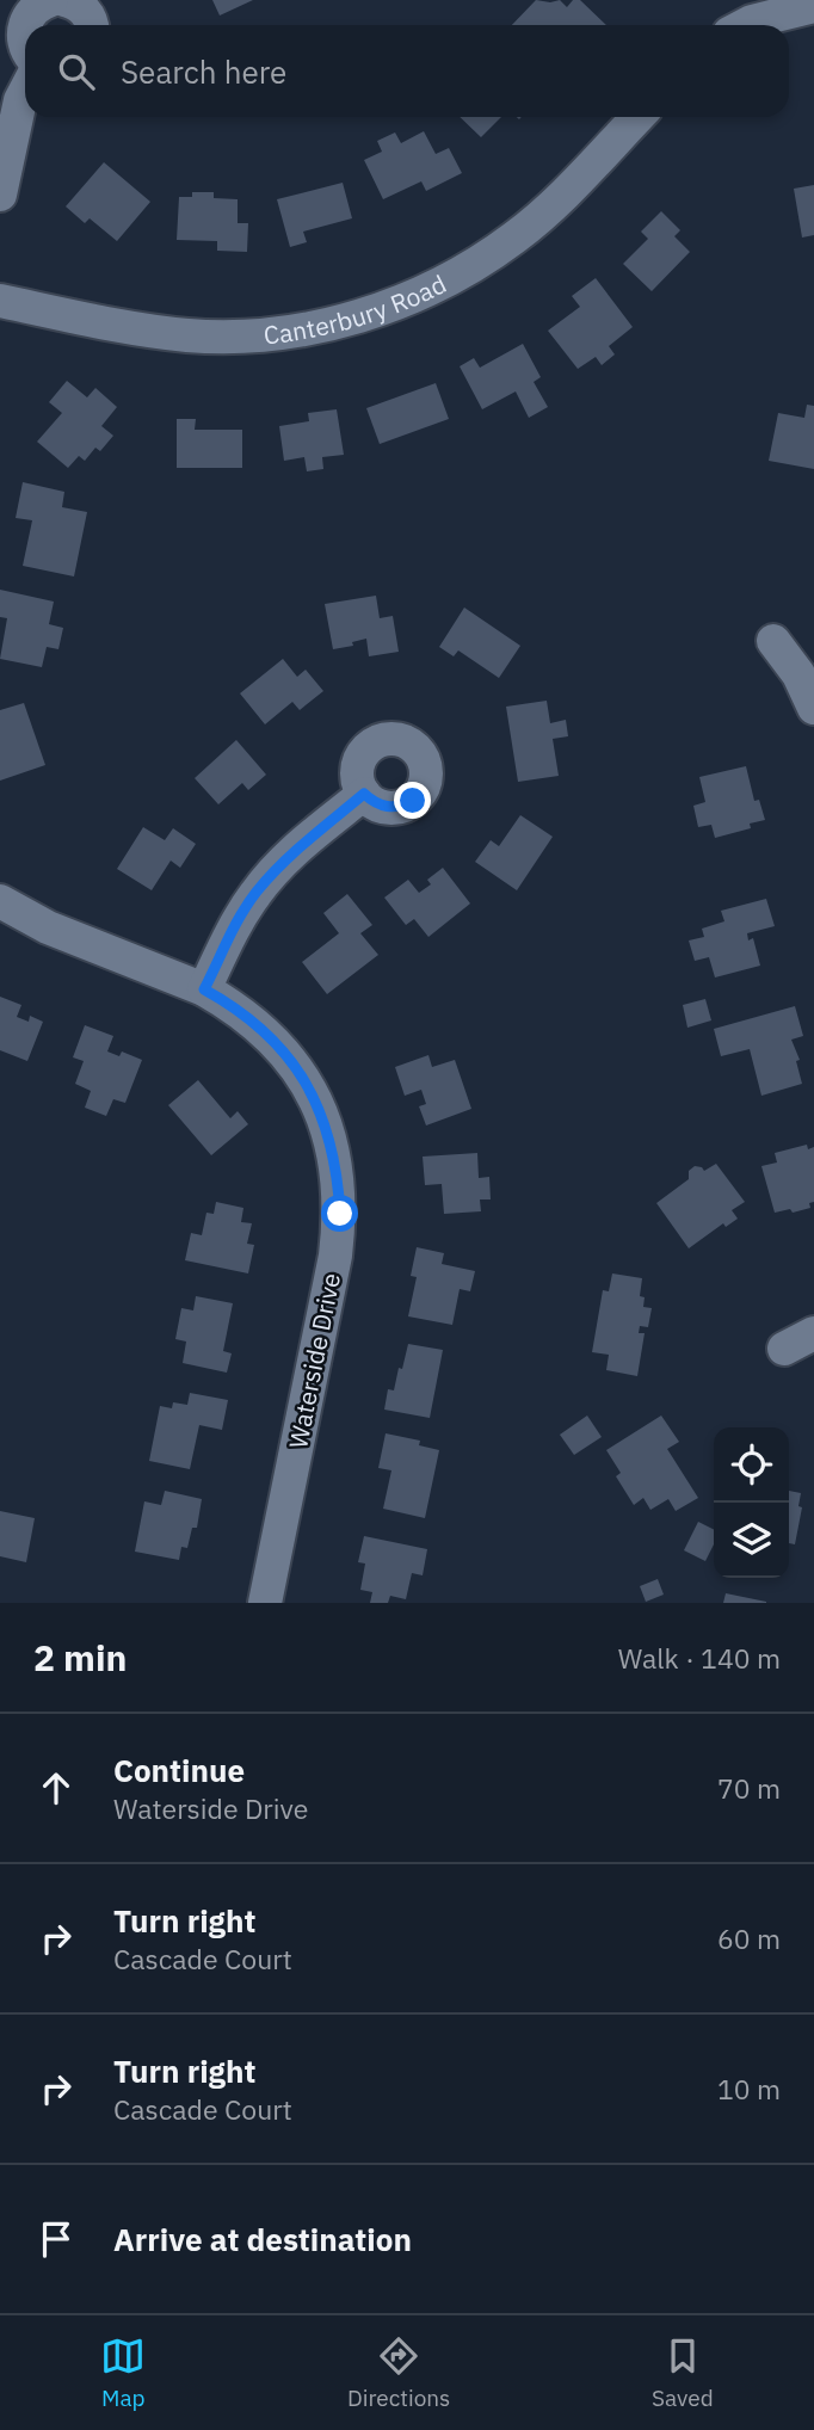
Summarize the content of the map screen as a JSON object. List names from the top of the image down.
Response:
{
  "streets": {
    "street": ["Canterbury Road", "Waterside Drive"]
  },
  "page": {
    "search": "Search here",
    "heading": ["2 min", "Walk · 140 m"],
    "list": [
      ["Continue", "Waterside Drive", "70 m"],
      ["Turn right", "Cascade Court", "60 m"],
      ["Turn right", "Cascade Court", "10 m"],
      "Arrive at destination"
    ],
    "nav": ["Map", "Directions", "Saved"]
  }
}
